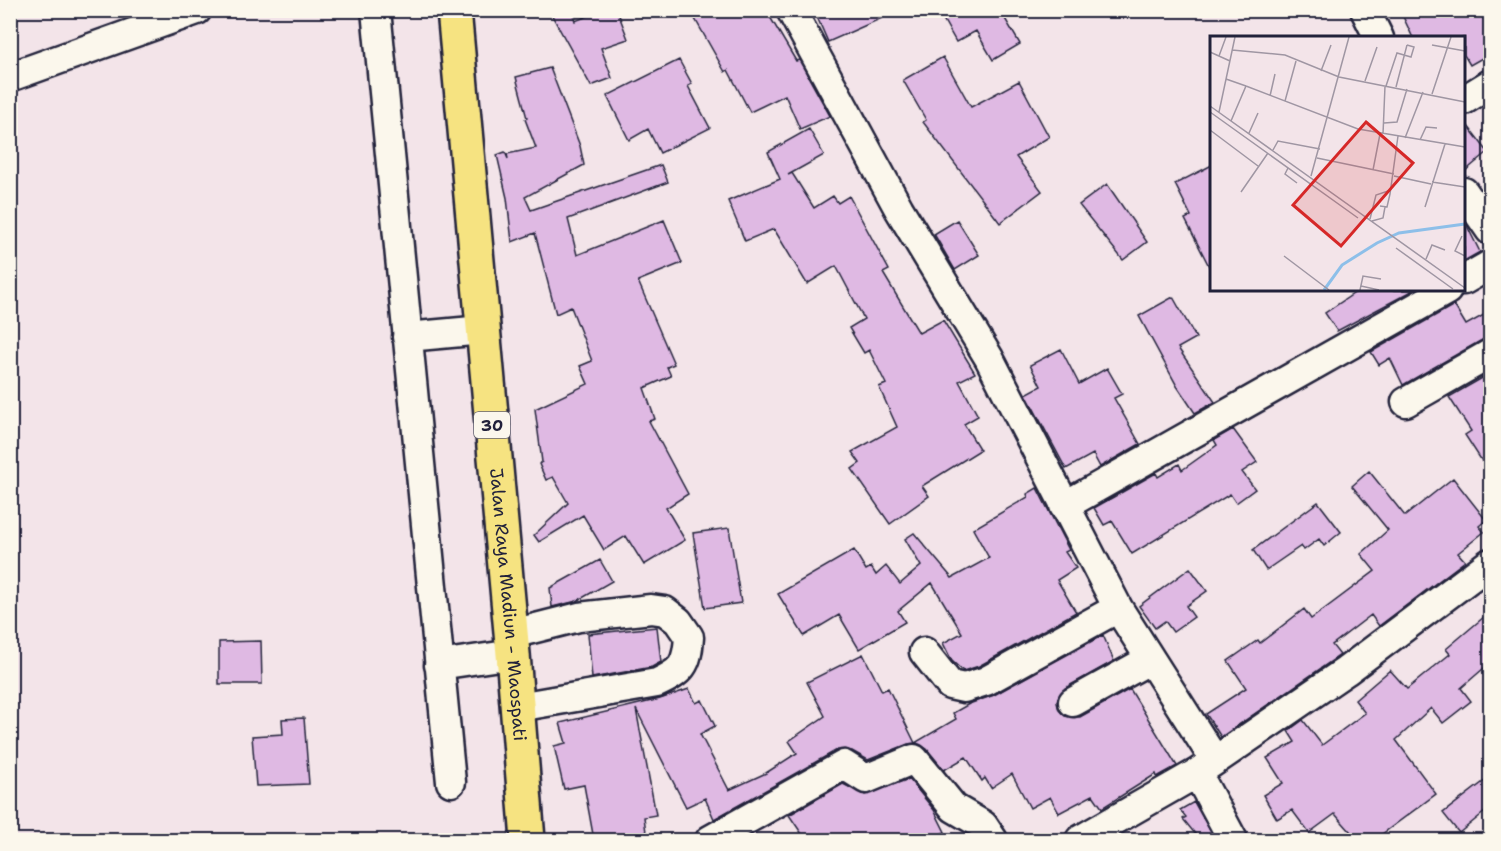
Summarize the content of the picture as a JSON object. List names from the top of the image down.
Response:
{
  "streets": {
    "highway": ["30", "Jalan Raya Madiun - Maospati"]
  }
}
